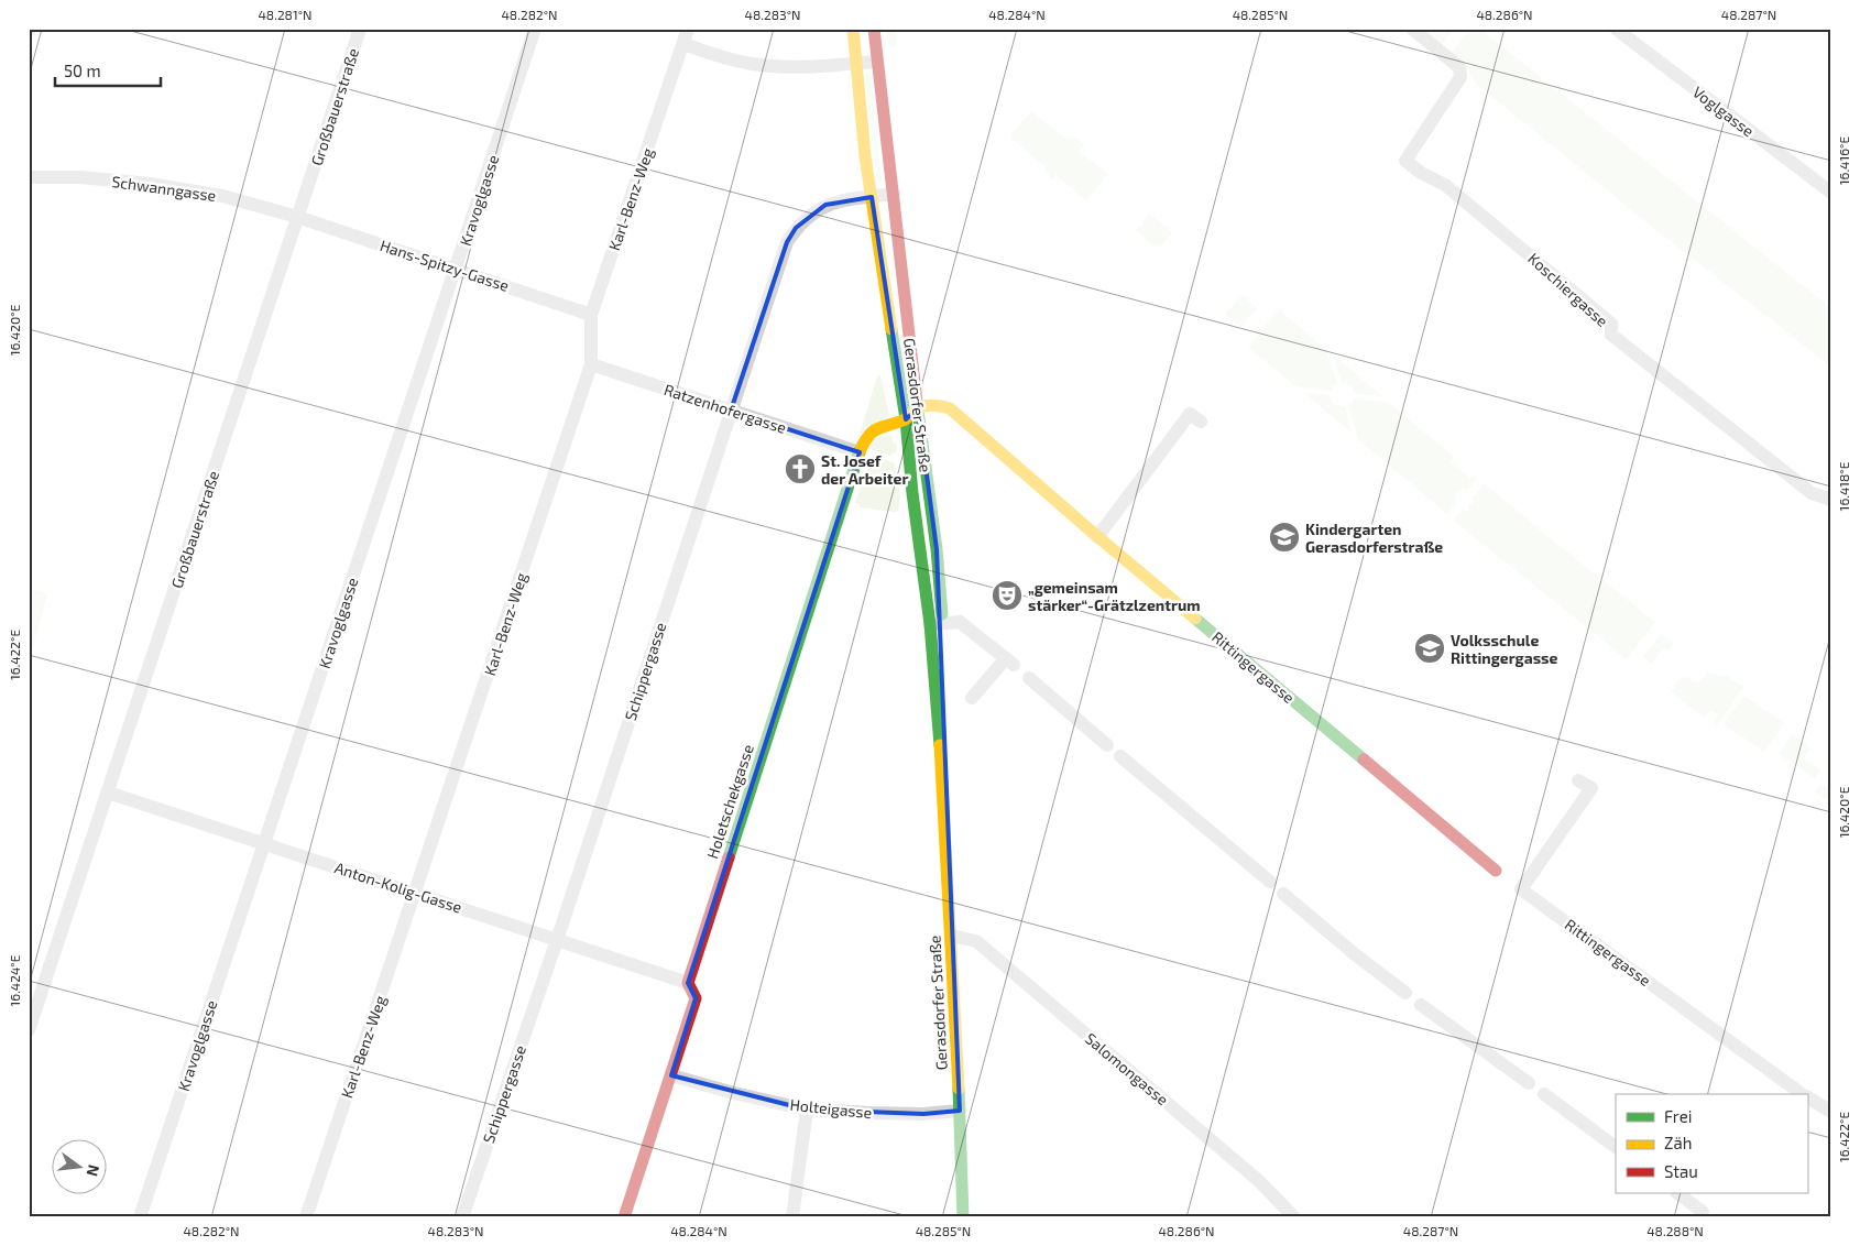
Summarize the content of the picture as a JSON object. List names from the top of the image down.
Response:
{
  "streets": {
    "main road": ["Gerasdorfer Straße", "Rittingergasse", "Holetschekgasse"],
    "street": [
      "Großbauerstraße",
      "Voglgasse",
      "Schwanngasse",
      "Karl-Benz-Weg",
      "Kravoglgasse",
      "Hans-Spitzy-Gasse",
      "Koschiergasse",
      "Ratzenhofergasse",
      "Schippergasse",
      "Anton-Kolig-Gasse",
      "Salomongasse",
      "Holteigasse"
    ]
  },
  "crossings": [
    ["Großbauerstraße", "Schwanngasse"],
    ["Großbauerstraße", "Hans-Spitzy-Gasse"],
    ["Großbauerstraße", "Anton-Kolig-Gasse"],
    ["Schwanngasse", "Hans-Spitzy-Gasse"],
    ["Karl-Benz-Weg", "Hans-Spitzy-Gasse"],
    ["Karl-Benz-Weg", "Ratzenhofergasse"],
    ["Karl-Benz-Weg", "Anton-Kolig-Gasse"],
    ["Kravoglgasse", "Hans-Spitzy-Gasse"],
    ["Kravoglgasse", "Anton-Kolig-Gasse"],
    ["Gerasdorfer Straße", "Rittingergasse"],
    ["Gerasdorfer Straße", "Schippergasse"],
    ["Gerasdorfer Straße", "Holetschekgasse"],
    ["Gerasdorfer Straße", "Salomongasse"],
    ["Gerasdorfer Straße", "Holteigasse"],
    ["Ratzenhofergasse", "Schippergasse"],
    ["Ratzenhofergasse", "Holetschekgasse"],
    ["Schippergasse", "Anton-Kolig-Gasse"],
    ["Holetschekgasse", "Anton-Kolig-Gasse"],
    ["Holetschekgasse", "Holteigasse"]
  ],
  "places": {
    "church": ["St. Josef der Arbeiter"],
    "school or university": ["Kindergarten Gerasdorferstraße", "Volksschule Rittingergasse"],
    "theatre": ["„gemeinsam stärker“-Grätzlzentrum"]
  },
  "legend": ["Frei", "Zäh", "Stau"],
  "scale_bar": "50 m",
  "north": "right",
  "coordinates": [
    "48.281°N",
    "48.282°N",
    "48.283°N",
    "48.284°N",
    "48.285°N",
    "48.286°N",
    "48.287°N",
    "16.416°E",
    "16.420°E",
    "16.418°E",
    "16.422°E",
    "16.424°E",
    "48.288°N"
  ]
}
